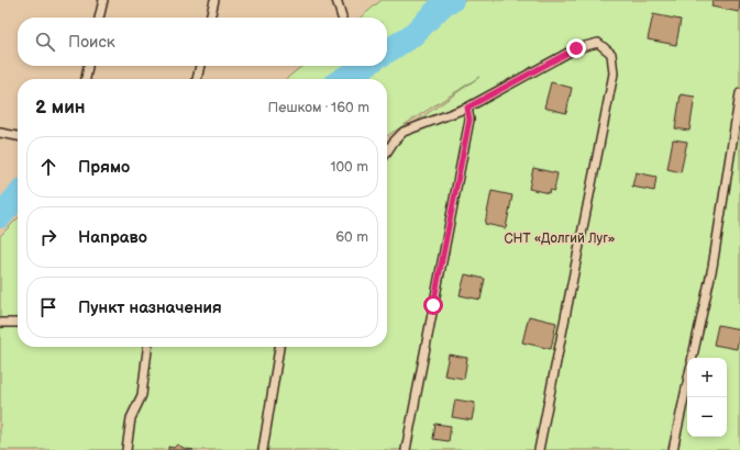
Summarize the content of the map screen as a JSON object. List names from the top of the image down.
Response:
{
  "parks": ["СНТ «Долгий Луг»"],
  "page": {
    "search": "Поиск",
    "heading": ["2 мин", "Пешком · 160 m"],
    "list": [
      ["Прямо", "100 m"],
      ["Направо", "60 m"],
      "Пункт назначения"
    ],
    "map_buttons": ["+", "−"]
  }
}
